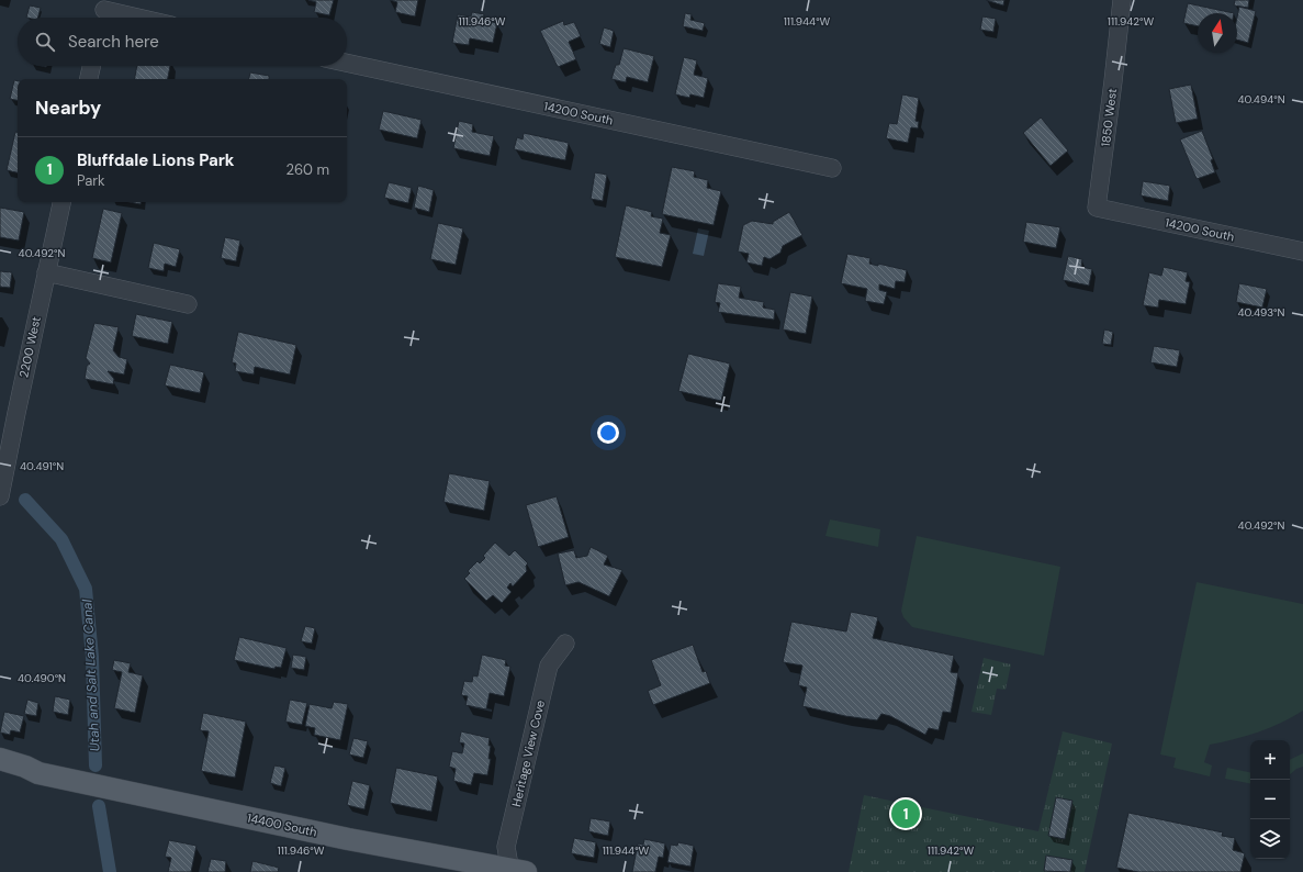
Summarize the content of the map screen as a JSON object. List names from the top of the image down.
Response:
{
  "streets": {
    "main road": ["14400 South"],
    "street": [
      "14200 South",
      "1850 West",
      "2200 West",
      "Heritage View Cove"
    ]
  },
  "crossings": [
    ["14200 South", "1850 West"],
    ["Heritage View Cove", "14400 South"]
  ],
  "water": ["Utah and Salt Lake Canal"],
  "north": "top",
  "page": {
    "search": "Search here",
    "heading": "Nearby",
    "list": [
      {
        "mark": "1",
        "name": "Bluffdale Lions Park",
        "note": "Park",
        "value": "260 m"
      }
    ],
    "map_buttons": ["+", "−"],
    "pins": "1"
  },
  "coordinates": [
    "111.946°W",
    "111.944°W",
    "111.942°W",
    "40.494°N",
    "40.492°N",
    "40.493°N",
    "40.491°N",
    "40.490°N"
  ]
}
